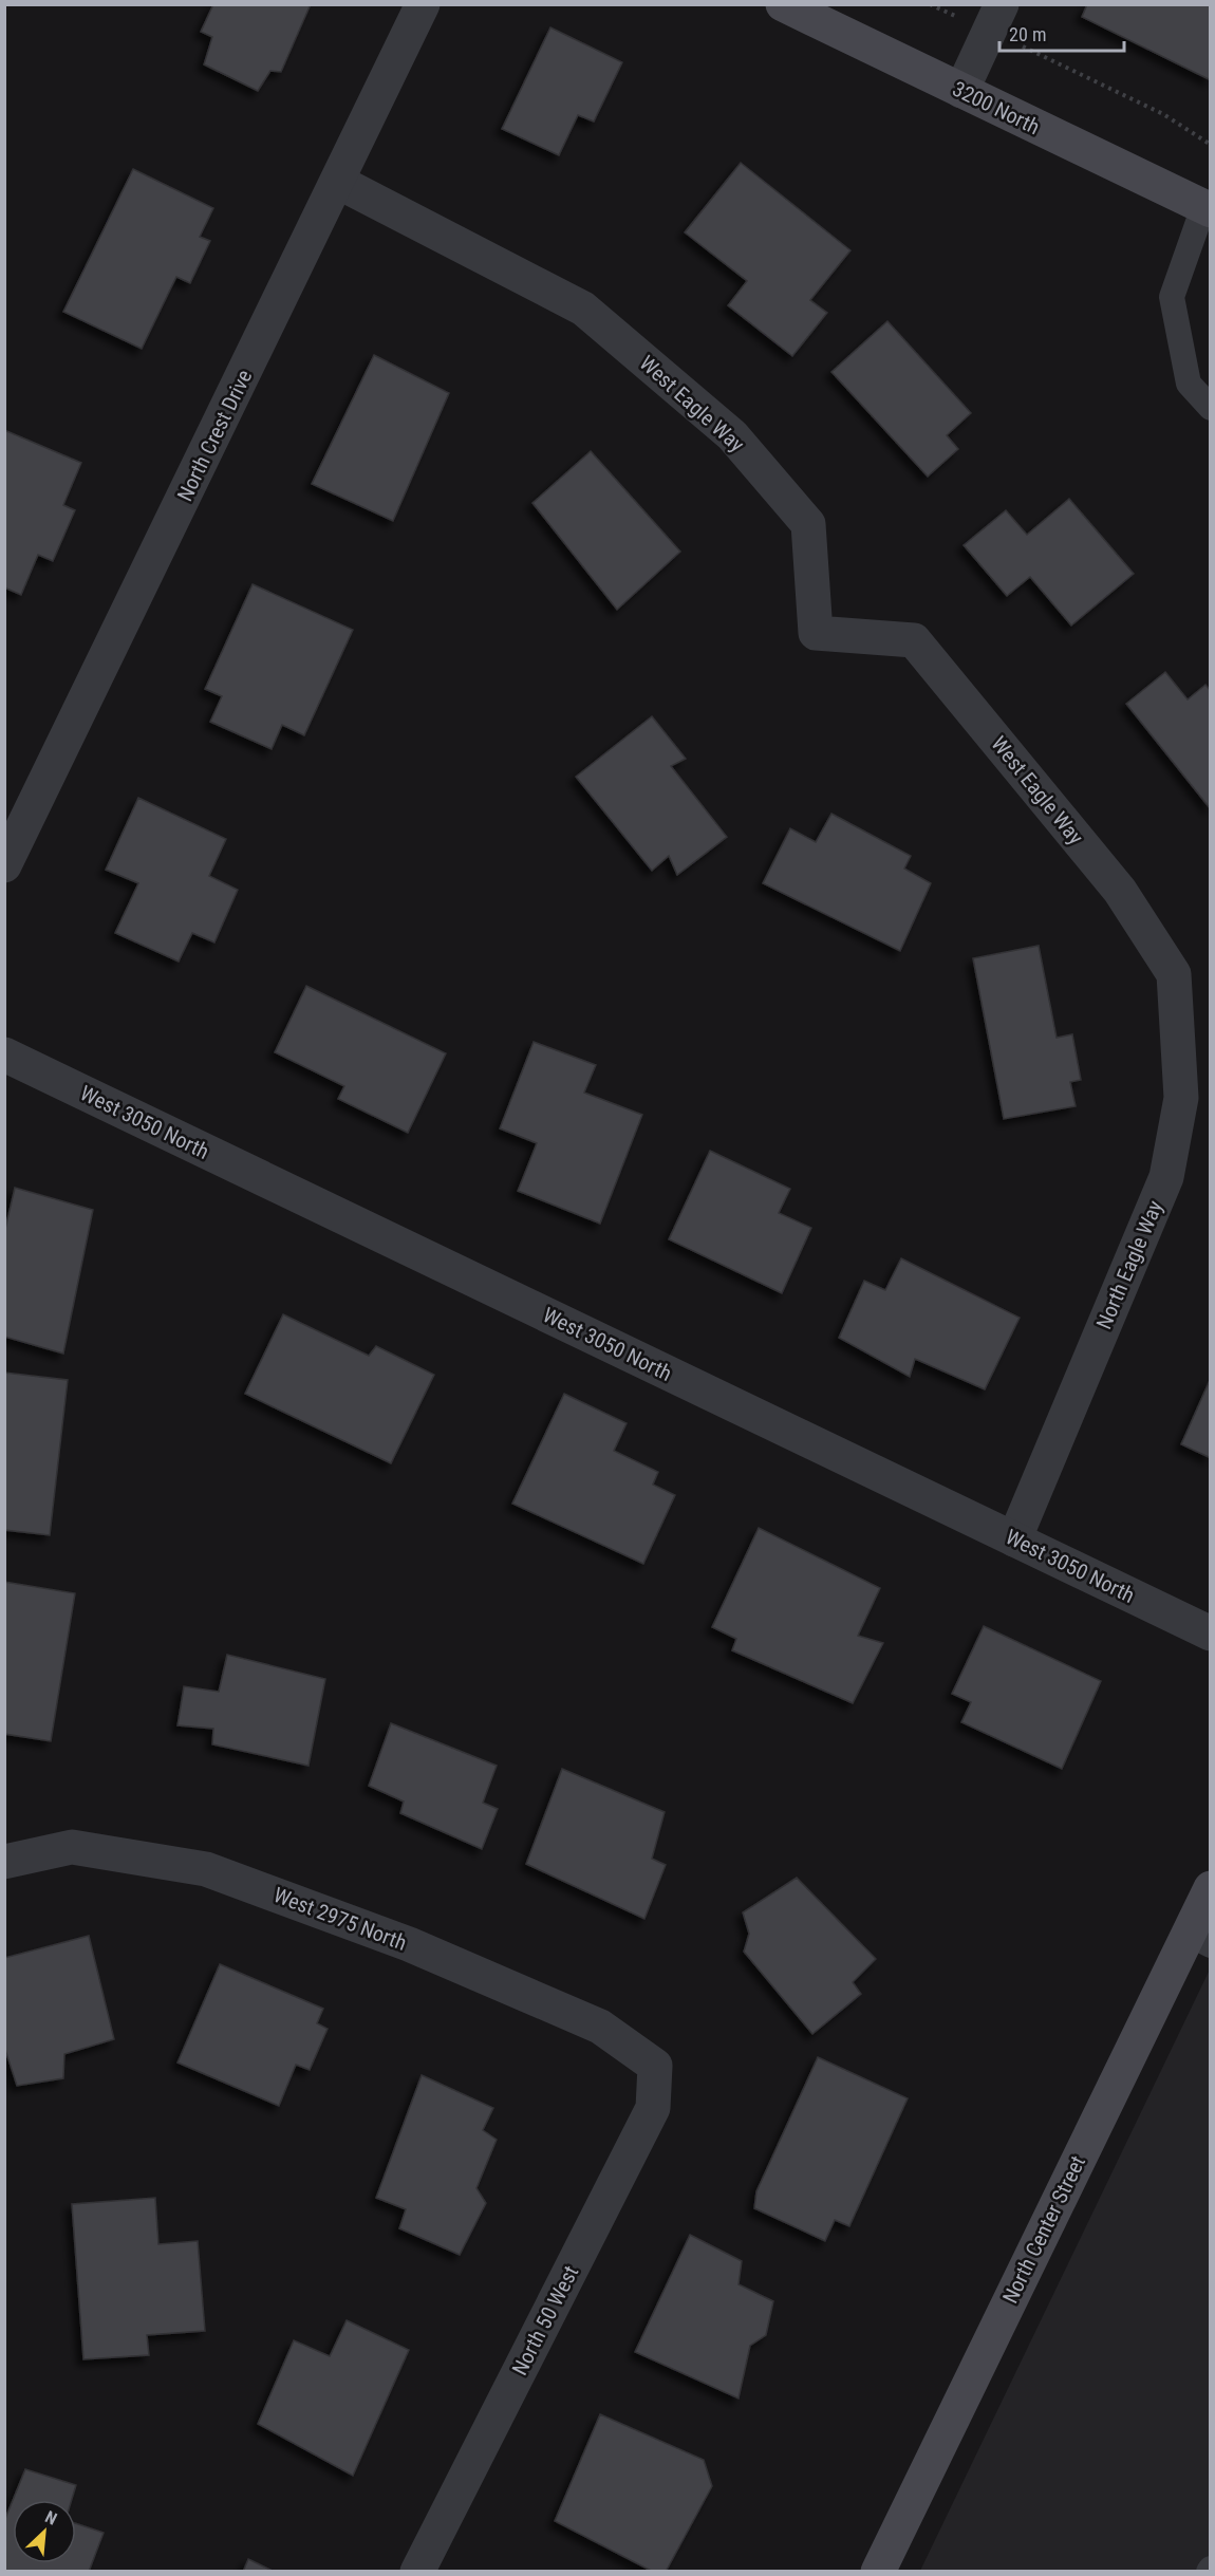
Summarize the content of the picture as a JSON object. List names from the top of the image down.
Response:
{
  "streets": {
    "street": [
      "3200 North",
      "West Eagle Way",
      "North Crest Drive",
      "West 3050 North",
      "North Eagle Way",
      "West 2975 North",
      "North Center Street",
      "North 50 West"
    ]
  },
  "crossings": [
    ["West Eagle Way", "North Crest Drive"],
    ["West Eagle Way", "North Eagle Way"],
    ["West 3050 North", "North Eagle Way"],
    ["West 2975 North", "North 50 West"]
  ],
  "scale_bar": "20 m",
  "north": "top right"
}
